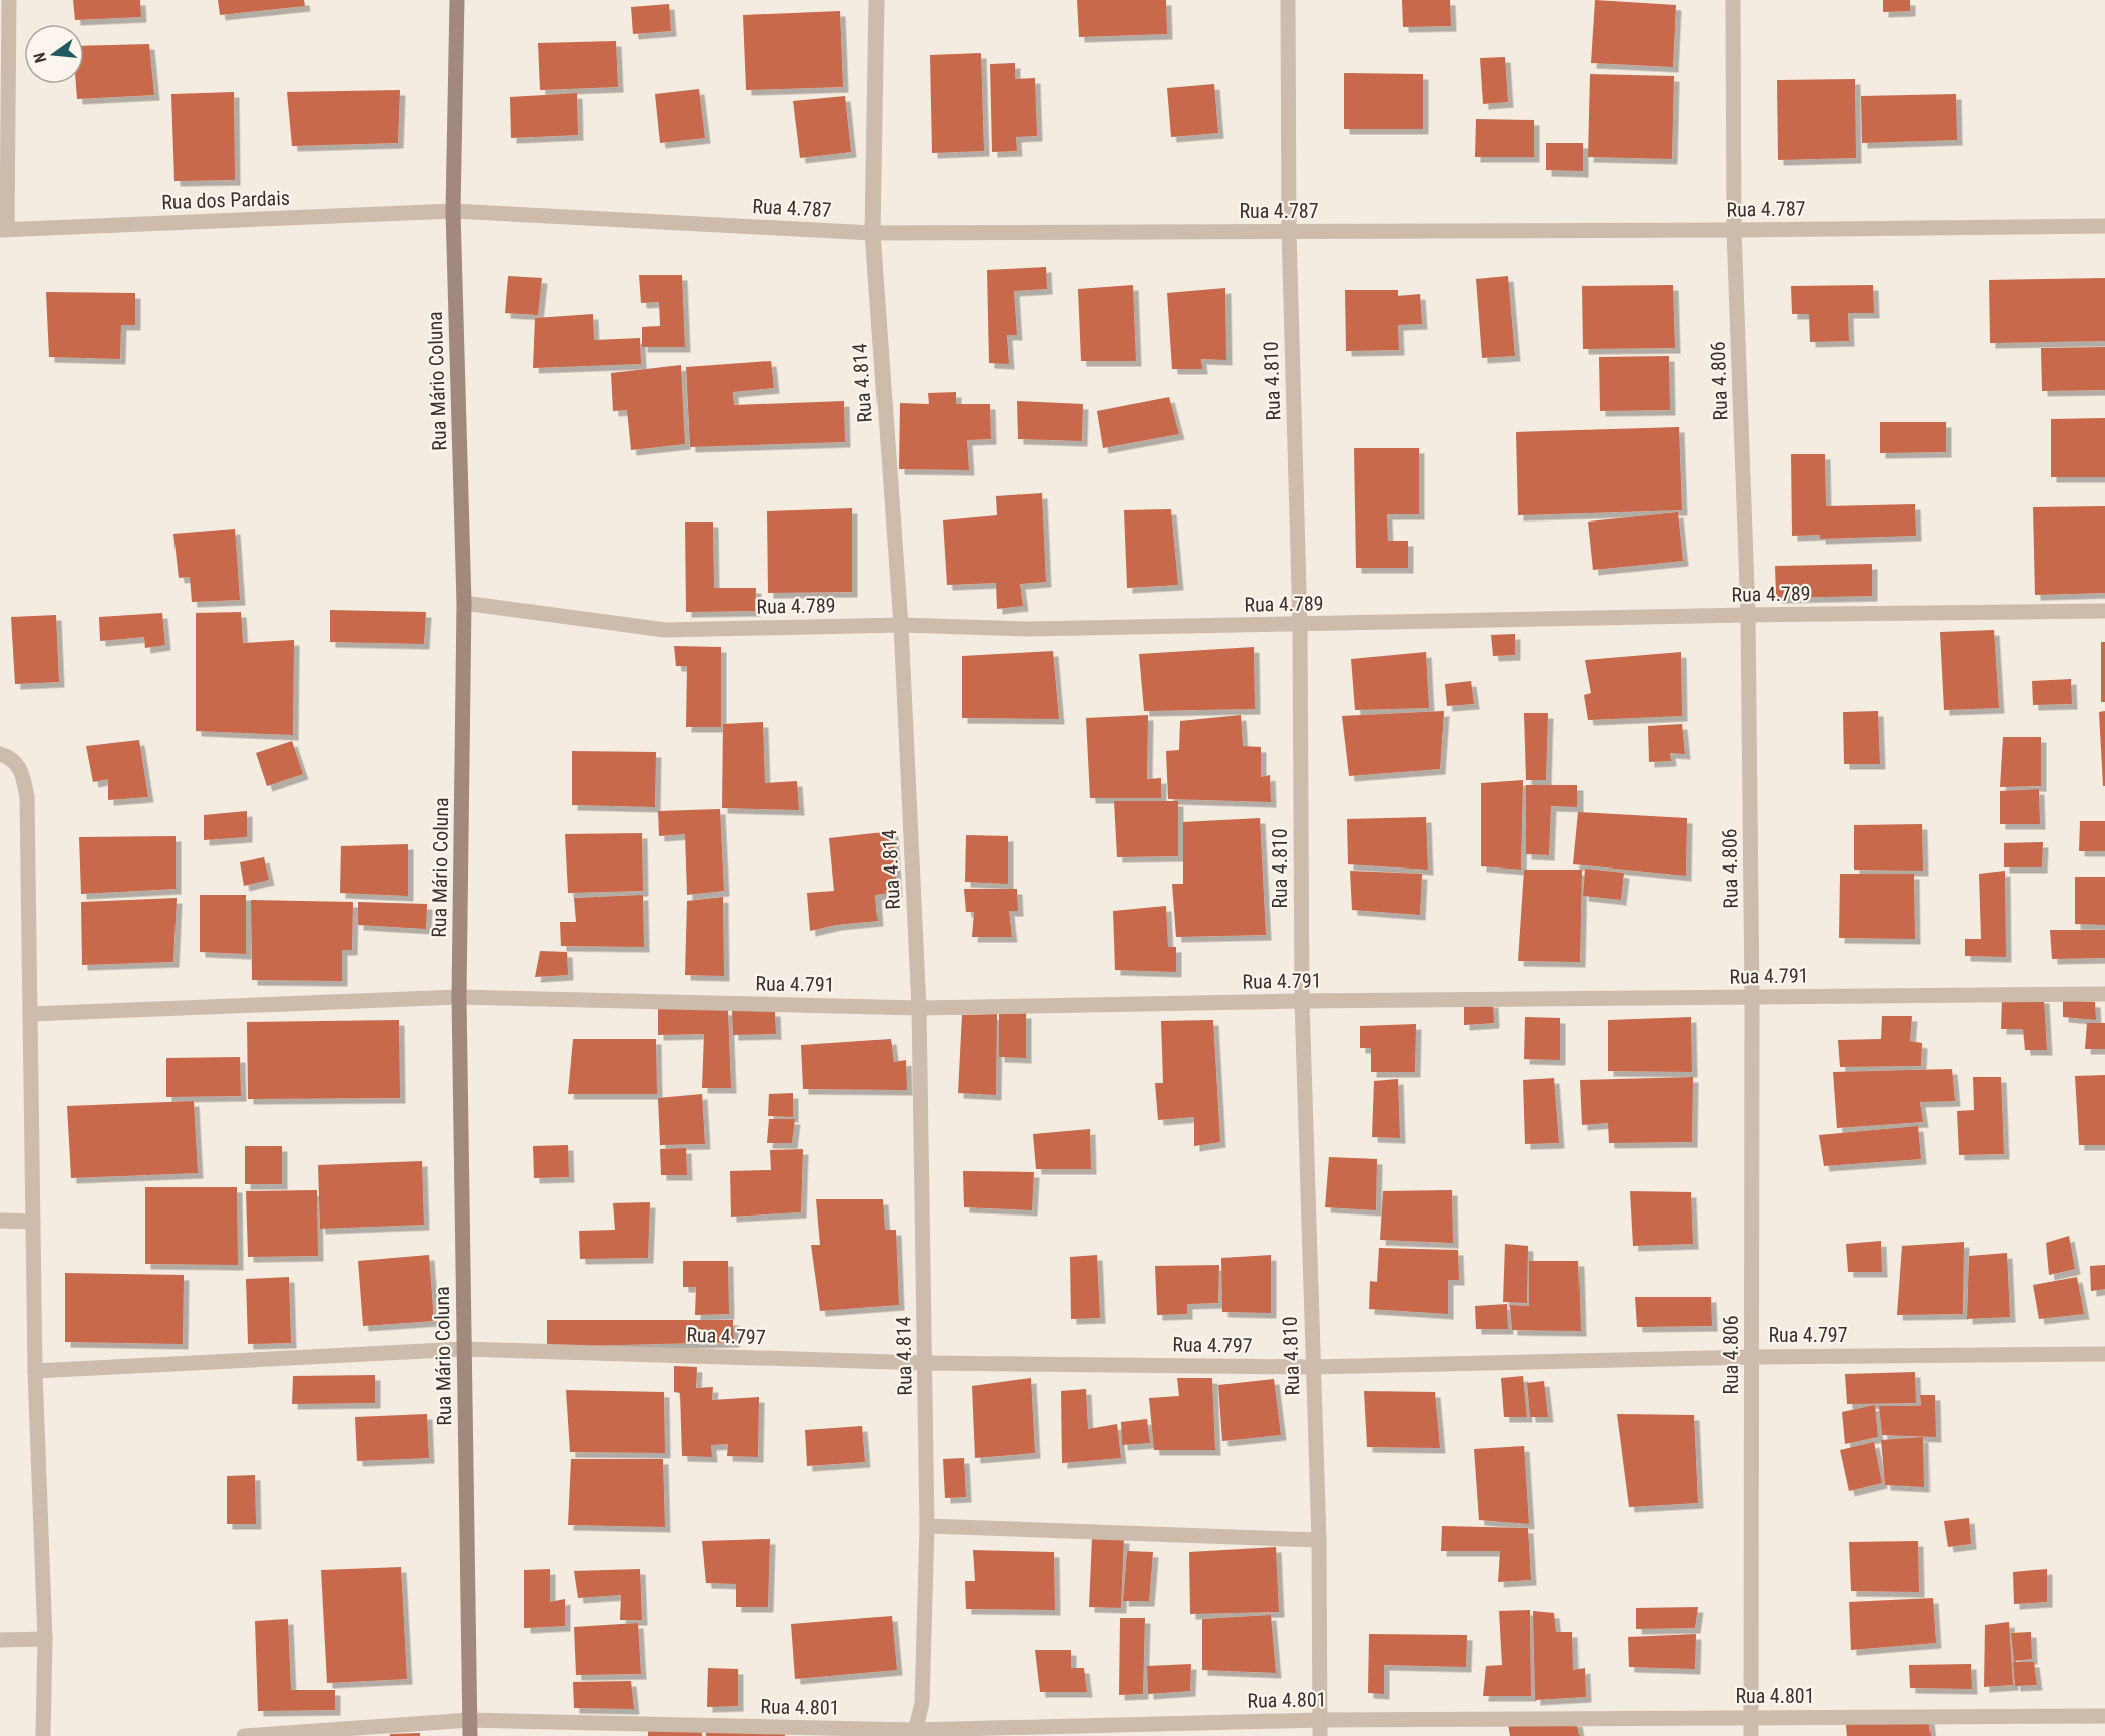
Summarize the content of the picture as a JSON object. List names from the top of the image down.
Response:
{
  "streets": {
    "main road": ["Rua Mário Coluna"],
    "street": [
      "Rua dos Pardais",
      "Rua 4.787",
      "Rua 4.810",
      "Rua 4.806",
      "Rua 4.814",
      "Rua 4.789",
      "Rua 4.791",
      "Rua 4.797",
      "Rua 4.801"
    ]
  },
  "crossings": [
    ["Rua dos Pardais", "Rua 4.787"],
    ["Rua dos Pardais", "Rua Mário Coluna"],
    ["Rua 4.787", "Rua Mário Coluna"],
    ["Rua 4.787", "Rua 4.810"],
    ["Rua 4.787", "Rua 4.806"],
    ["Rua 4.787", "Rua 4.814"],
    ["Rua Mário Coluna", "Rua 4.789"],
    ["Rua Mário Coluna", "Rua 4.791"],
    ["Rua Mário Coluna", "Rua 4.797"],
    ["Rua Mário Coluna", "Rua 4.801"],
    ["Rua 4.810", "Rua 4.789"],
    ["Rua 4.810", "Rua 4.791"],
    ["Rua 4.810", "Rua 4.797"],
    ["Rua 4.810", "Rua 4.801"],
    ["Rua 4.806", "Rua 4.789"],
    ["Rua 4.806", "Rua 4.791"],
    ["Rua 4.806", "Rua 4.797"],
    ["Rua 4.806", "Rua 4.801"],
    ["Rua 4.814", "Rua 4.789"],
    ["Rua 4.814", "Rua 4.791"],
    ["Rua 4.814", "Rua 4.797"],
    ["Rua 4.814", "Rua 4.801"]
  ],
  "north": "left"
}
